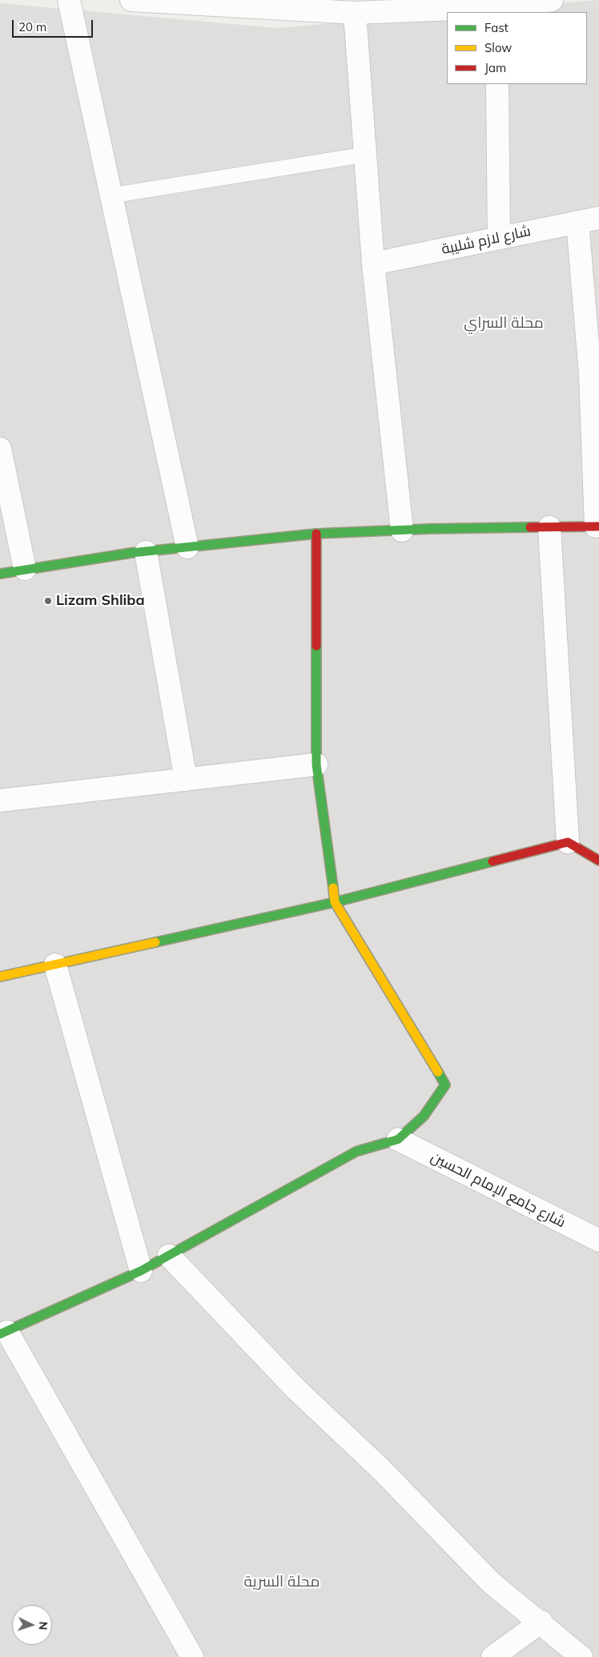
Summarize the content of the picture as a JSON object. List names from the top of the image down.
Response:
{
  "streets": {
    "street": ["شارع لازم شليبة", "شارع جامع الإمام الحسين"]
  },
  "districts": ["محلة السراي", "محلة السرية"],
  "places": ["Lizam Shliba"],
  "legend": ["Fast", "Slow", "Jam"],
  "scale_bar": "20 m",
  "north": "right"
}
